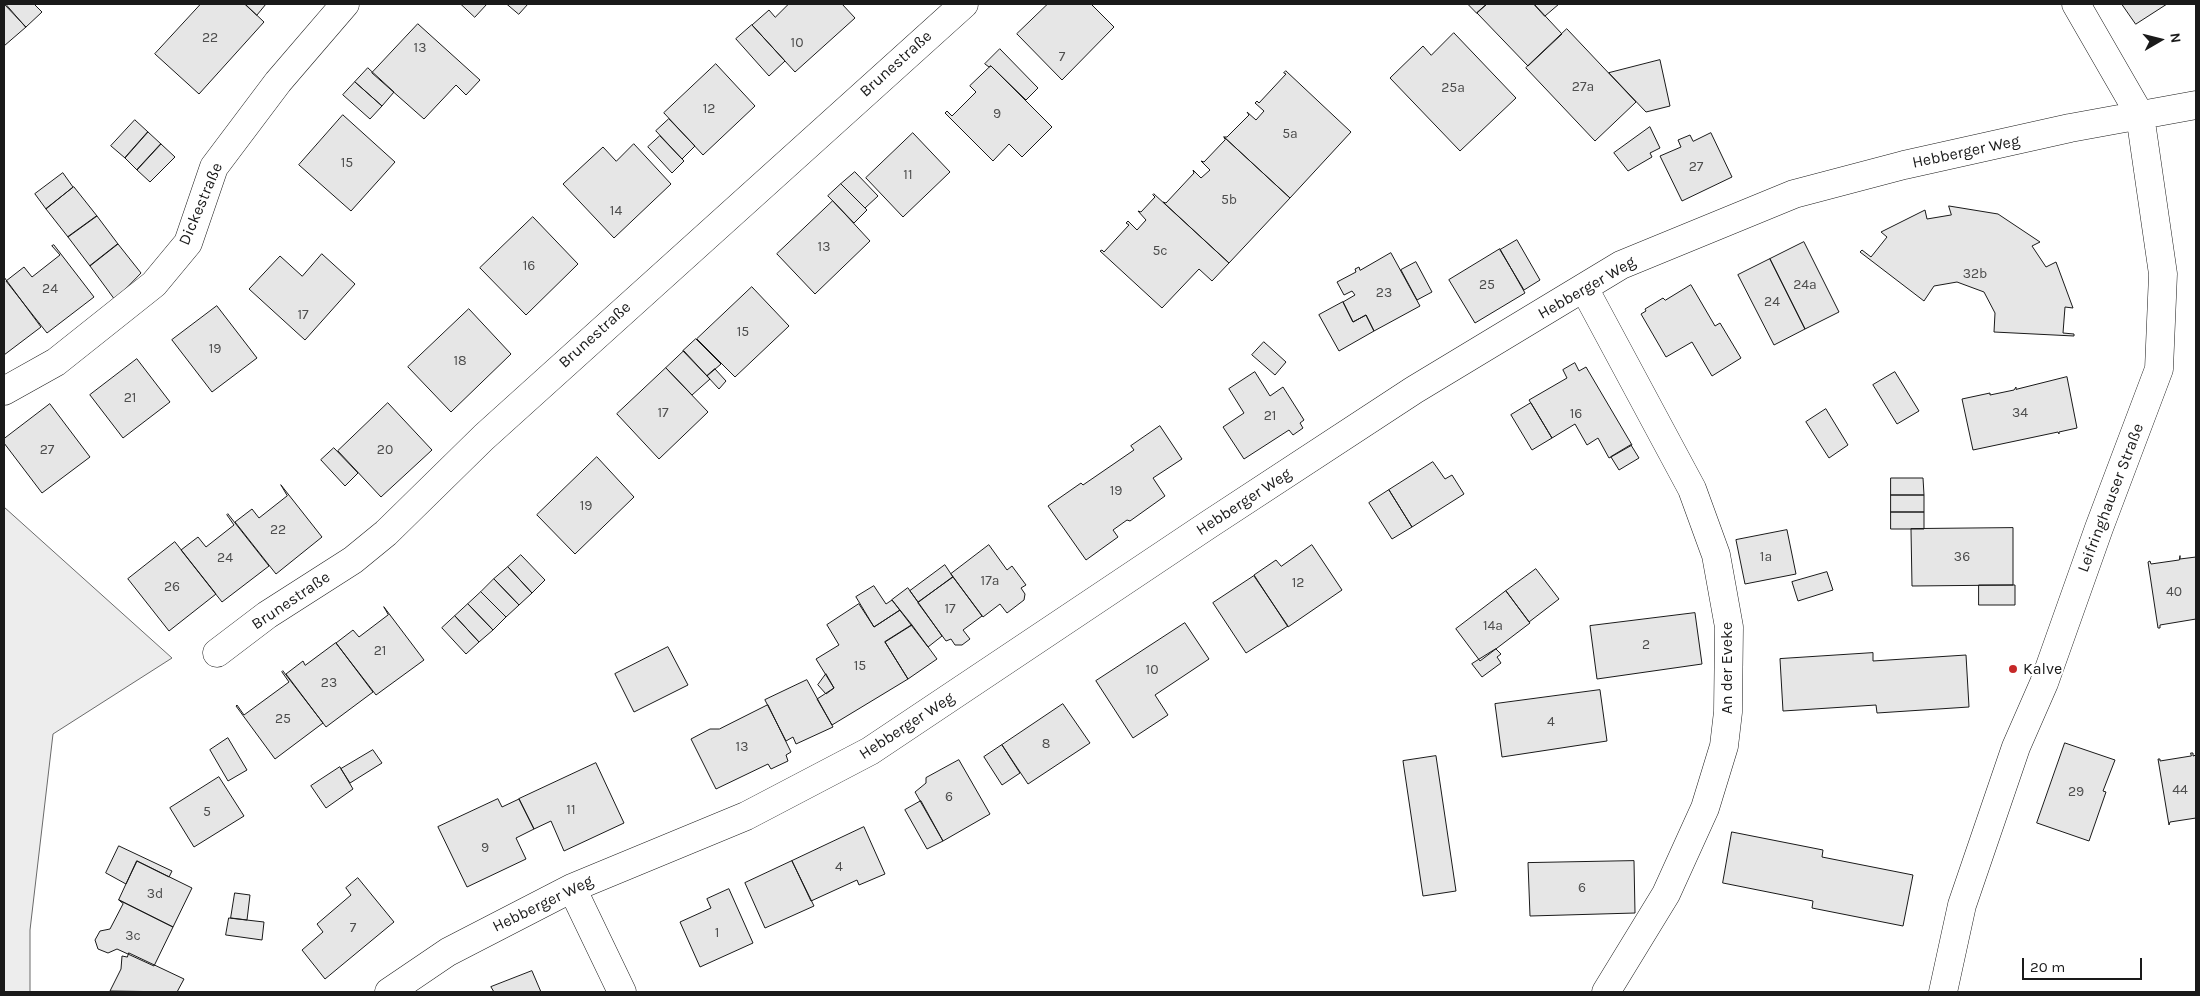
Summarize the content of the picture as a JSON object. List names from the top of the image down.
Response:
{
  "streets": {
    "street": [
      "Brunestraße",
      "Hebberger Weg",
      "Dickestraße",
      "Leifringhauser Straße",
      "An der Eveke"
    ]
  },
  "crossings": [
    ["Hebberger Weg", "Leifringhauser Straße"],
    ["Hebberger Weg", "An der Eveke"]
  ],
  "places": ["Kalve"],
  "house_numbers": [
    "22",
    "10",
    "13",
    "7",
    "27a",
    "25a",
    "12",
    "9",
    "5a",
    "15",
    "27",
    "11",
    "5b",
    "14",
    "13",
    "5c",
    "16",
    "32b",
    "25",
    "24a",
    "24",
    "23",
    "24",
    "17",
    "15",
    "19",
    "18",
    "21",
    "17",
    "34",
    "16",
    "21",
    "27",
    "20",
    "19",
    "19",
    "22",
    "1a",
    "36",
    "24",
    "17a",
    "12",
    "26",
    "40",
    "17",
    "14a",
    "2",
    "21",
    "15",
    "10",
    "23",
    "25",
    "4",
    "8",
    "13",
    "44",
    "29",
    "6",
    "11",
    "5",
    "9",
    "4",
    "6",
    "3d",
    "7",
    "1",
    "3c"
  ],
  "scale_bar": "20 m",
  "north": "right"
}
